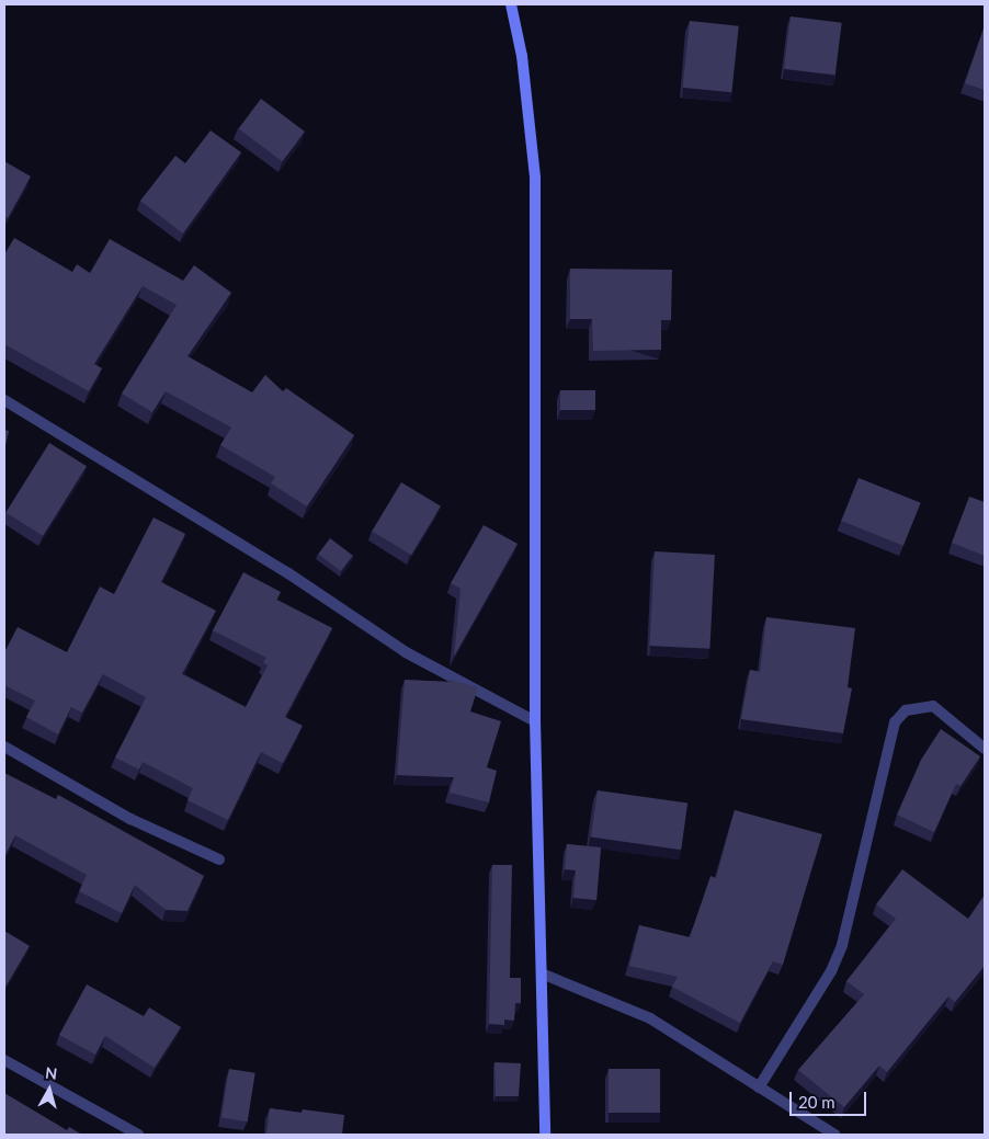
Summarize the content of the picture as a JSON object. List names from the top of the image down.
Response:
{
  "scale_bar": "20 m",
  "north": "top"
}
